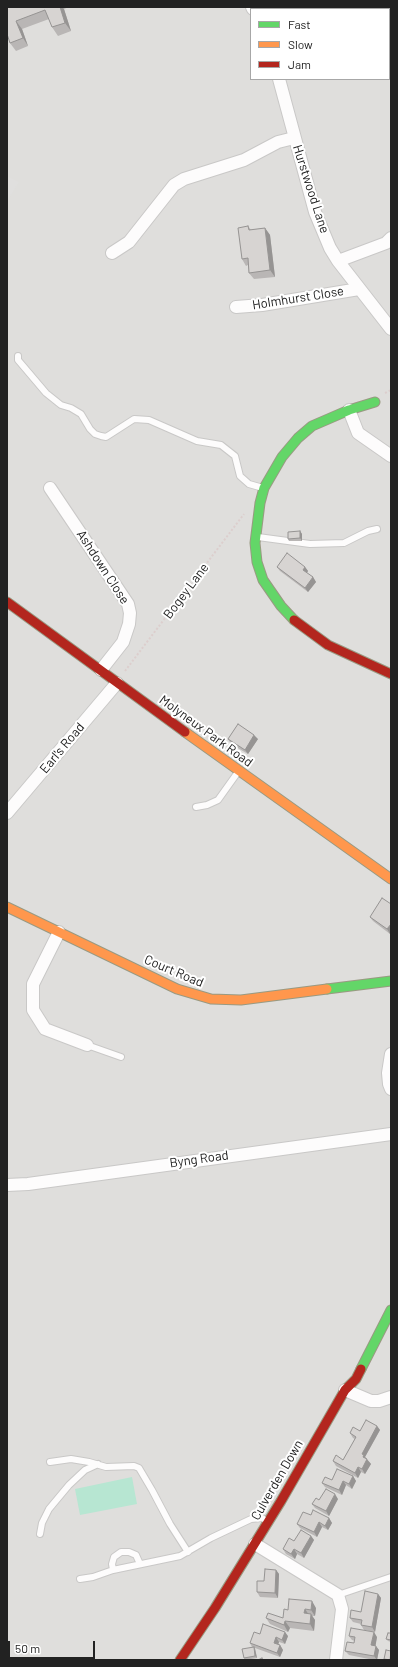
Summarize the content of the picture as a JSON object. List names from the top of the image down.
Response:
{
  "streets": {
    "street": [
      "Hurstwood Lane",
      "Holmhurst Close",
      "Ashdown Close",
      "Molyneux Park Road",
      "Earl's Road",
      "Court Road",
      "Byng Road",
      "Culverden Down"
    ],
    "path": ["Bogey Lane"]
  },
  "crossings": [
    ["Hurstwood Lane", "Holmhurst Close"],
    ["Ashdown Close", "Molyneux Park Road"],
    ["Bogey Lane", "Molyneux Park Road"],
    ["Bogey Lane", "Earl's Road"],
    ["Molyneux Park Road", "Earl's Road"]
  ],
  "legend": ["Fast", "Slow", "Jam"],
  "scale_bar": "50 m"
}
